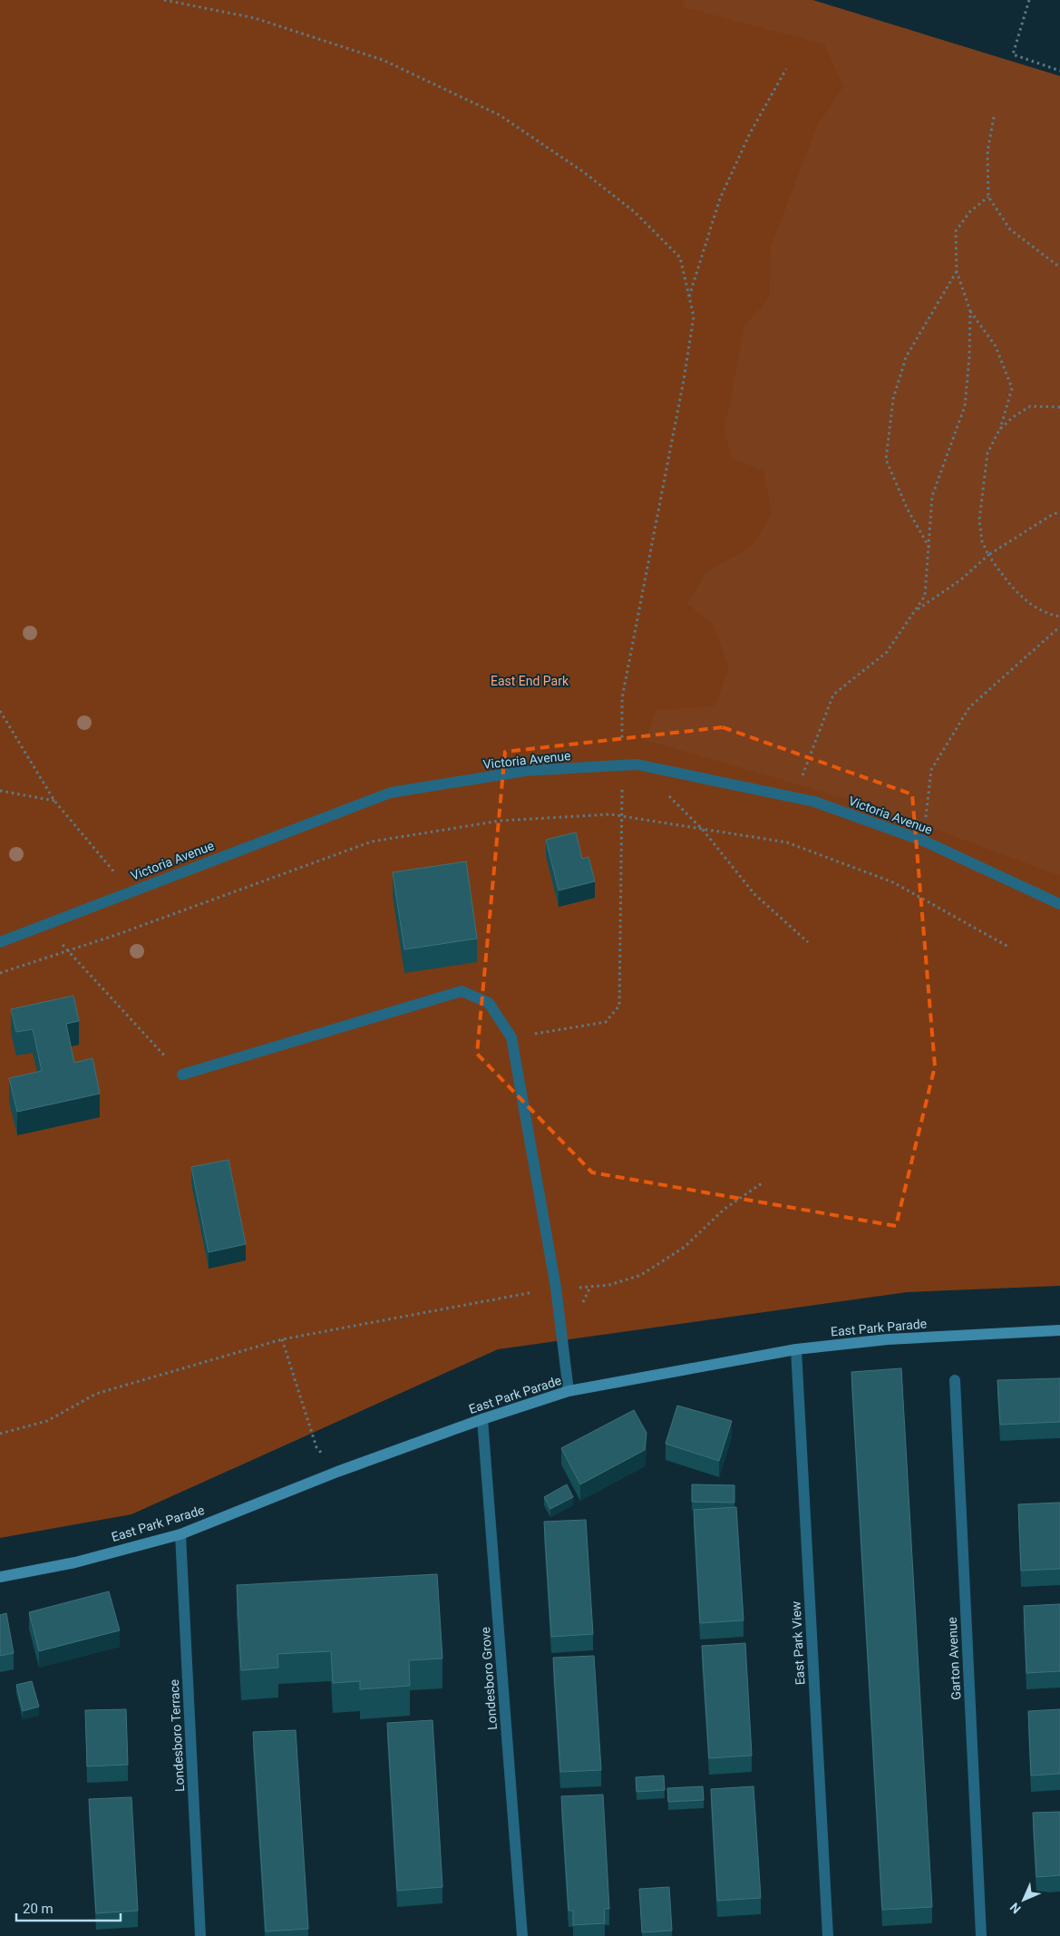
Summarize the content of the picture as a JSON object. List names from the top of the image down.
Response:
{
  "streets": {
    "street": [
      "Victoria Avenue",
      "East Park Parade",
      "East Park View",
      "Garton Avenue",
      "Londesboro Grove",
      "Londesboro Terrace"
    ]
  },
  "crossings": [
    ["East Park Parade", "East Park View"],
    ["East Park Parade", "Londesboro Grove"],
    ["East Park Parade", "Londesboro Terrace"]
  ],
  "parks": ["East End Park"],
  "scale_bar": "20 m",
  "north": "bottom left"
}
